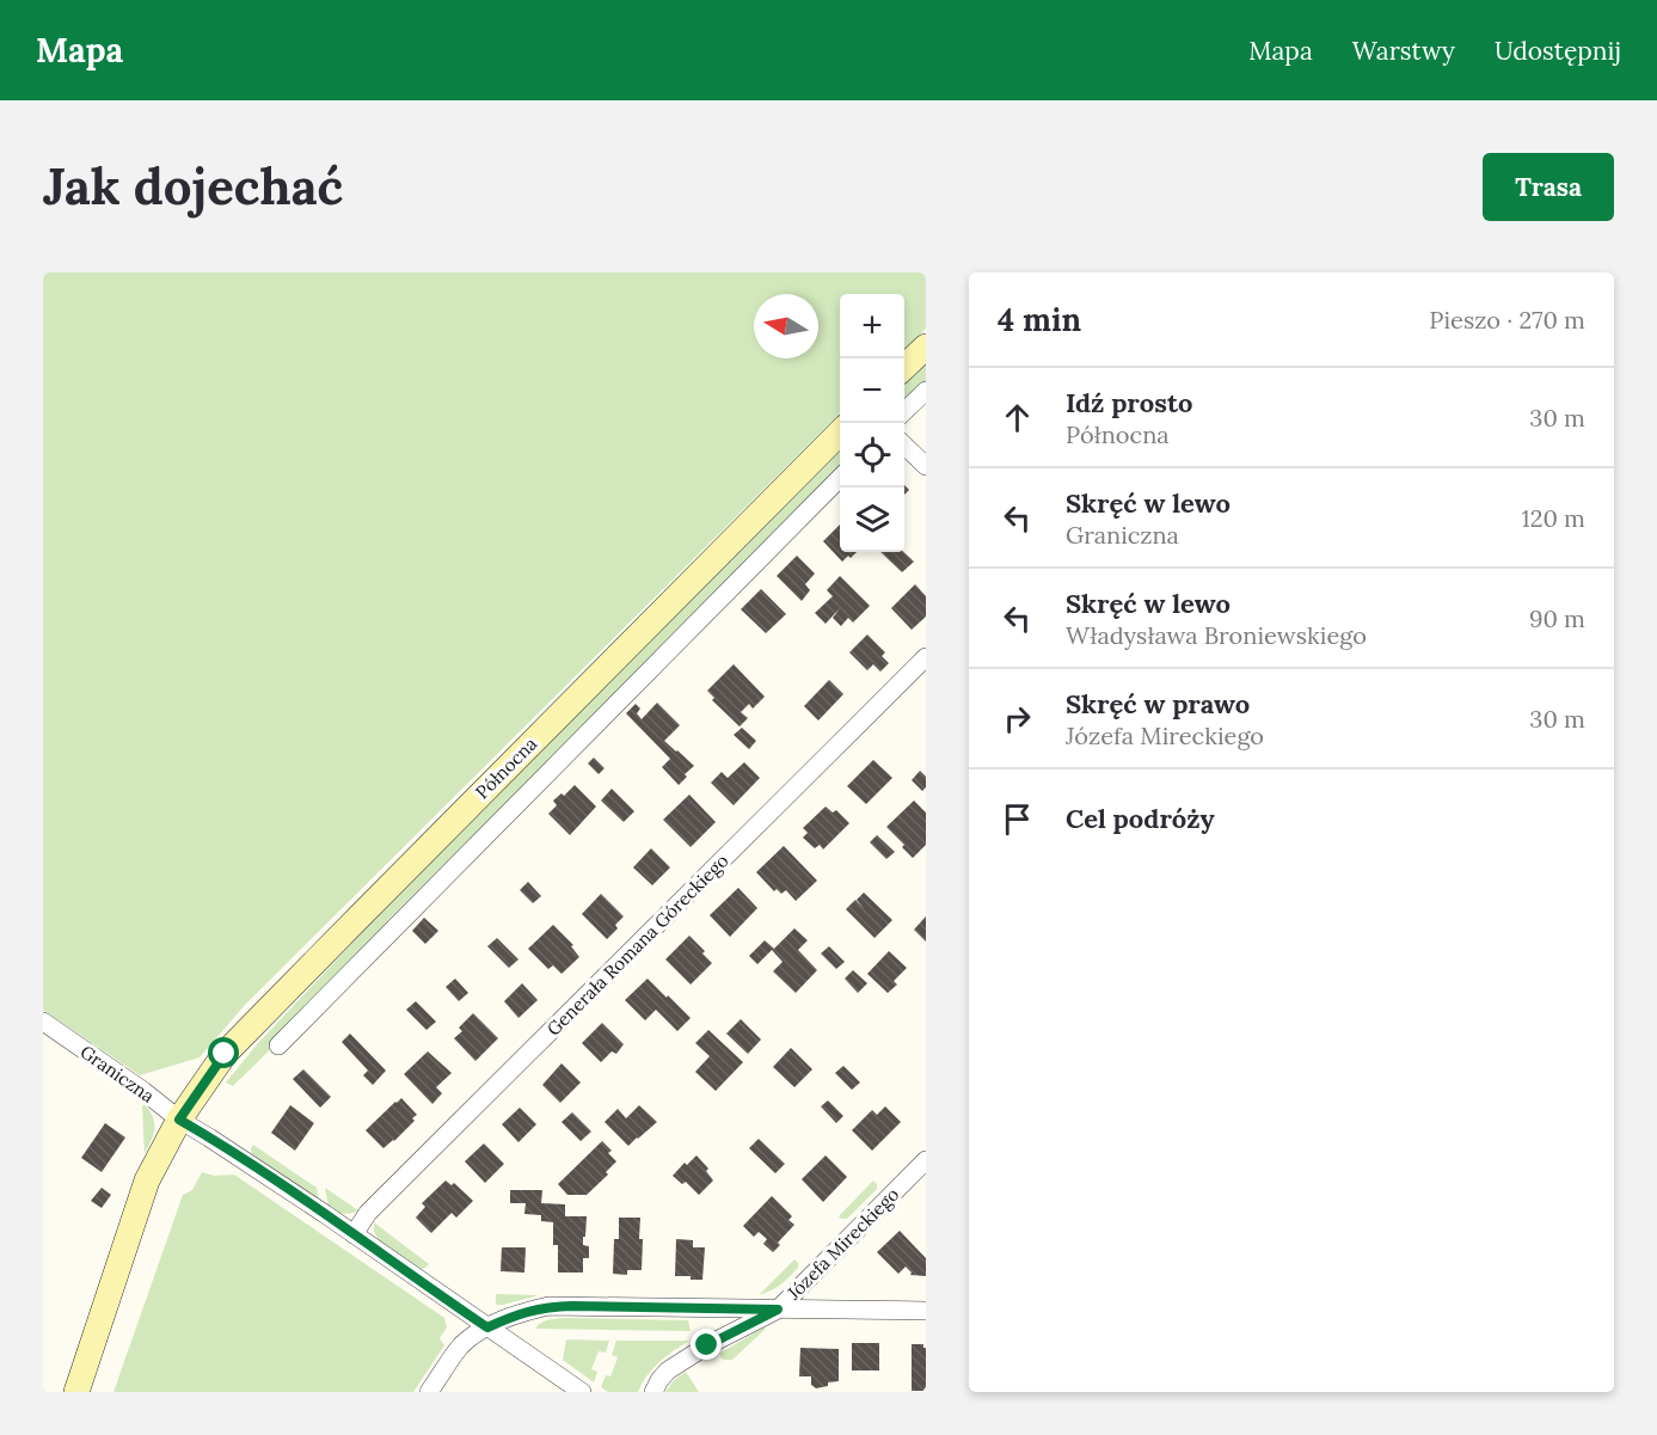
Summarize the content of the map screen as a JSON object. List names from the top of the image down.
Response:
{
  "streets": {
    "main road": ["Północna"],
    "street": ["Generała Romana Góreckiego", "Graniczna", "Józefa Mireckiego"]
  },
  "crossings": [
    ["Północna", "Graniczna"],
    ["Generała Romana Góreckiego", "Graniczna"]
  ],
  "north": "left",
  "page": {
    "header": "Mapa",
    "nav": ["Mapa", "Warstwy", "Udostępnij"],
    "buttons": "Trasa",
    "title": "Jak dojechać",
    "heading": ["4 min", "Pieszo · 270 m"],
    "map_buttons": ["+", "−"],
    "list": [
      ["Idź prosto", "Północna", "30 m"],
      ["Skręć w lewo", "Graniczna", "120 m"],
      ["Skręć w lewo", "Władysława Broniewskiego", "90 m"],
      ["Skręć w prawo", "Józefa Mireckiego", "30 m"],
      "Cel podróży"
    ]
  }
}
